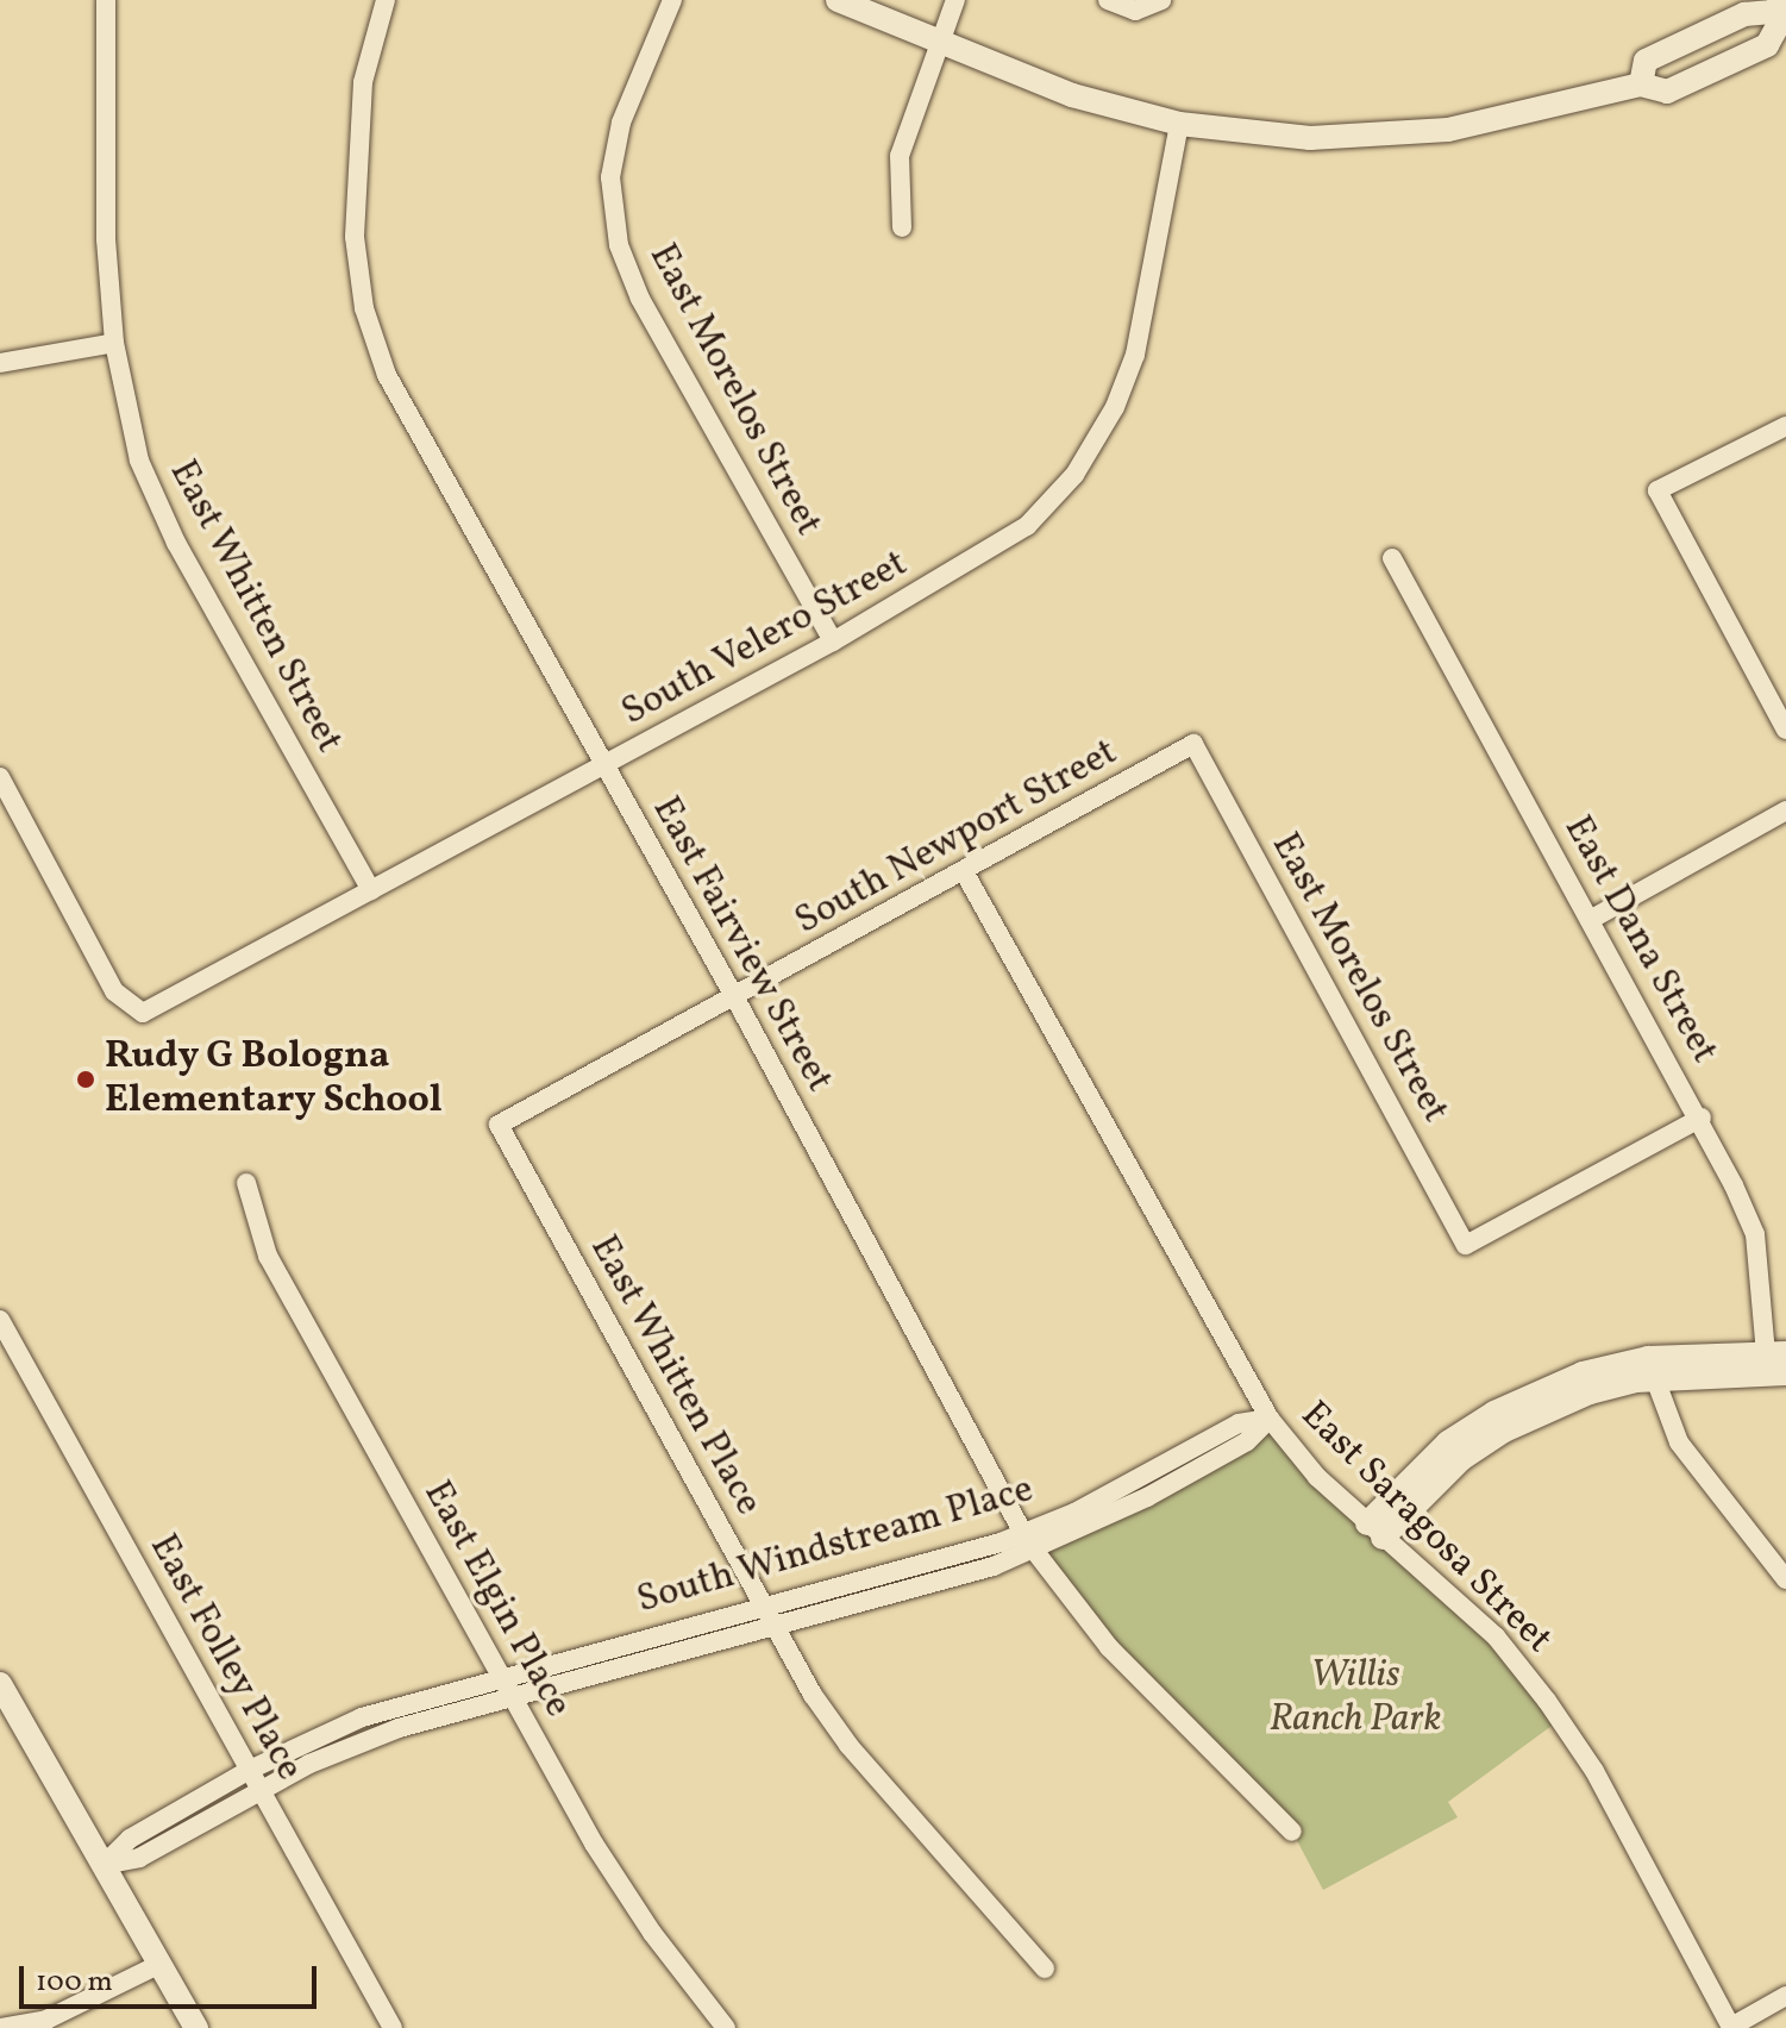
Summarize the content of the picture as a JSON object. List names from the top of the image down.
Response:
{
  "streets": {
    "street": [
      "East Morelos Street",
      "East Whitten Street",
      "South Velero Street",
      "South Newport Street",
      "East Dana Street",
      "East Fairview Street",
      "East Whitten Place",
      "East Saragosa Street",
      "South Windstream Place",
      "East Elgin Place",
      "East Folley Place"
    ]
  },
  "crossings": [
    ["East Morelos Street", "South Velero Street"],
    ["East Morelos Street", "South Newport Street"],
    ["East Morelos Street", "East Dana Street"],
    ["East Whitten Street", "South Velero Street"],
    ["South Velero Street", "East Fairview Street"],
    ["South Newport Street", "East Fairview Street"],
    ["South Newport Street", "East Whitten Place"],
    ["South Newport Street", "East Saragosa Street"],
    ["East Fairview Street", "South Windstream Place"],
    ["East Whitten Place", "South Windstream Place"],
    ["East Saragosa Street", "South Windstream Place"],
    ["South Windstream Place", "East Elgin Place"],
    ["South Windstream Place", "East Folley Place"]
  ],
  "parks": ["Willis Ranch Park"],
  "places": ["Rudy G Bologna Elementary School"],
  "scale_bar": "100 m"
}
